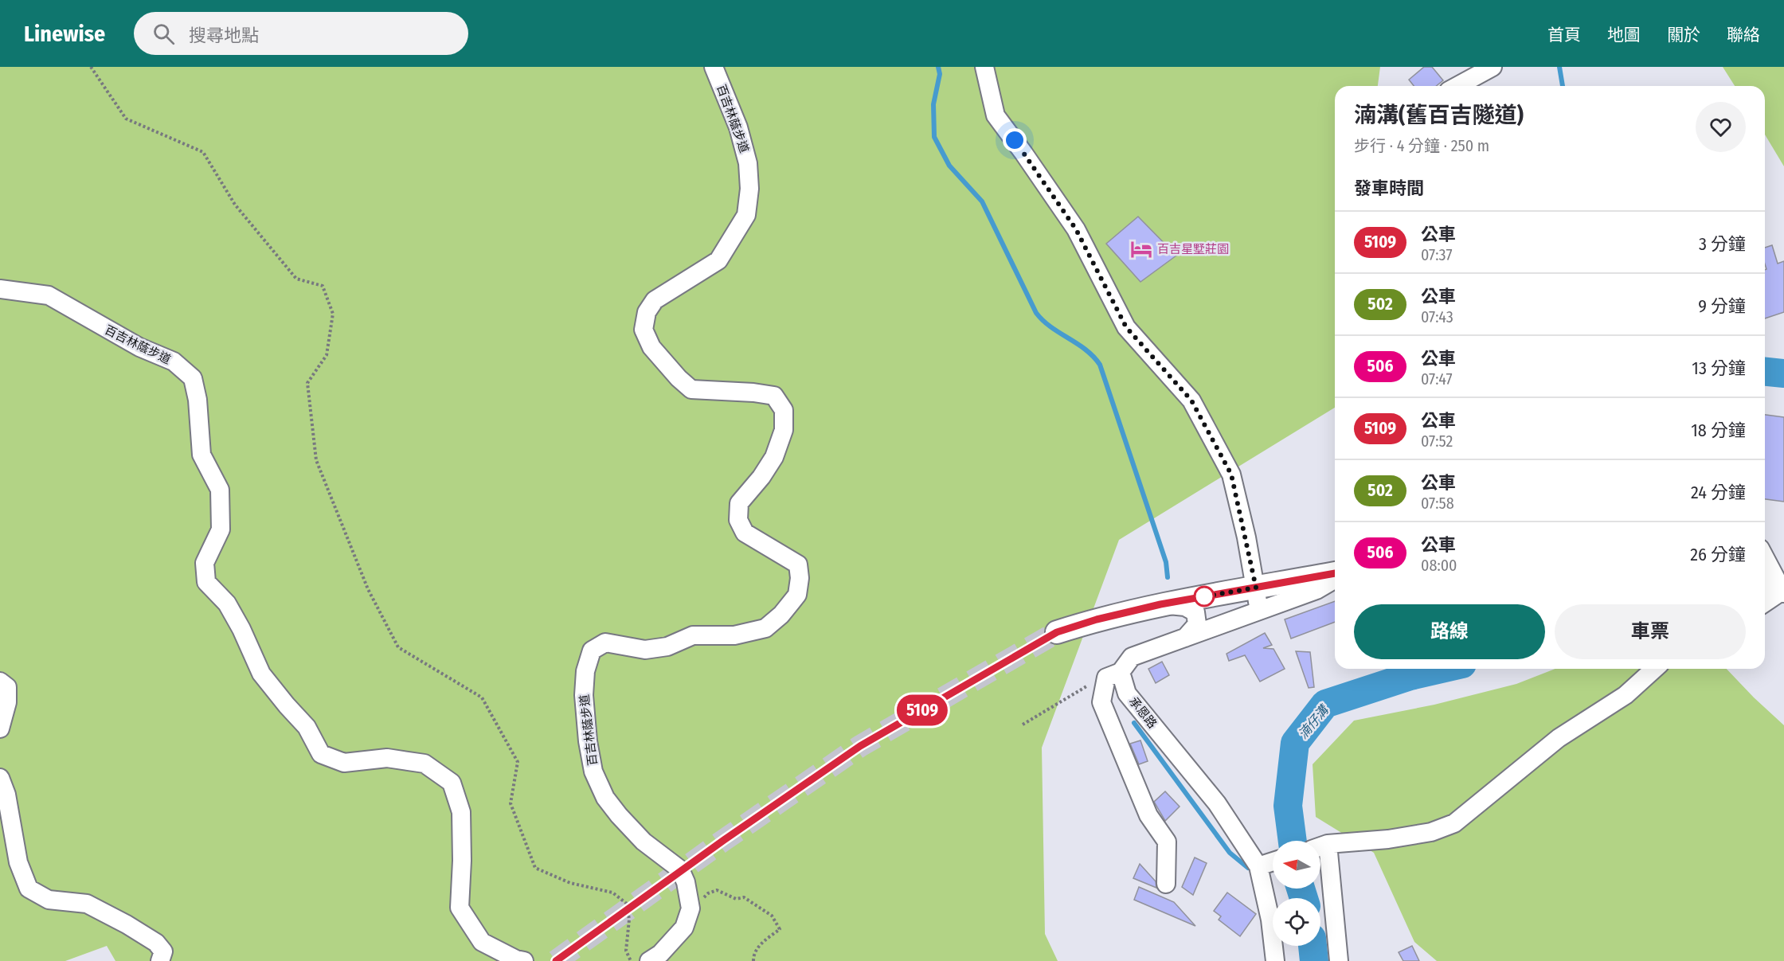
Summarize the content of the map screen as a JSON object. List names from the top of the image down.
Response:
{
  "streets": {
    "street": ["百吉林蔭步道", "承恩路"]
  },
  "water": ["湳仔溝"],
  "places": {
    "hotel": ["百吉星墅莊園"]
  },
  "lines": ["bus line 5109"],
  "north": "left",
  "page": {
    "header": "Linewise",
    "search": "搜尋地點",
    "nav": [
      "首頁",
      "地圖",
      "關於",
      "聯絡"
    ],
    "on_map": "5109",
    "heading": [
      ["湳溝(舊百吉隧道)", "步行 · 4 分鐘 · 250 m"],
      "發車時間"
    ],
    "list": [
      {
        "mark": "5109",
        "name": "公車",
        "note": "07:37",
        "value": "3 分鐘"
      },
      {
        "mark": "502",
        "name": "公車",
        "note": "07:43",
        "value": "9 分鐘"
      },
      {
        "mark": "506",
        "name": "公車",
        "note": "07:47",
        "value": "13 分鐘"
      },
      {
        "mark": "5109",
        "name": "公車",
        "note": "07:52",
        "value": "18 分鐘"
      },
      {
        "mark": "502",
        "name": "公車",
        "note": "07:58",
        "value": "24 分鐘"
      },
      {
        "mark": "506",
        "name": "公車",
        "note": "08:00",
        "value": "26 分鐘"
      }
    ],
    "buttons": ["路線", "車票"]
  }
}
